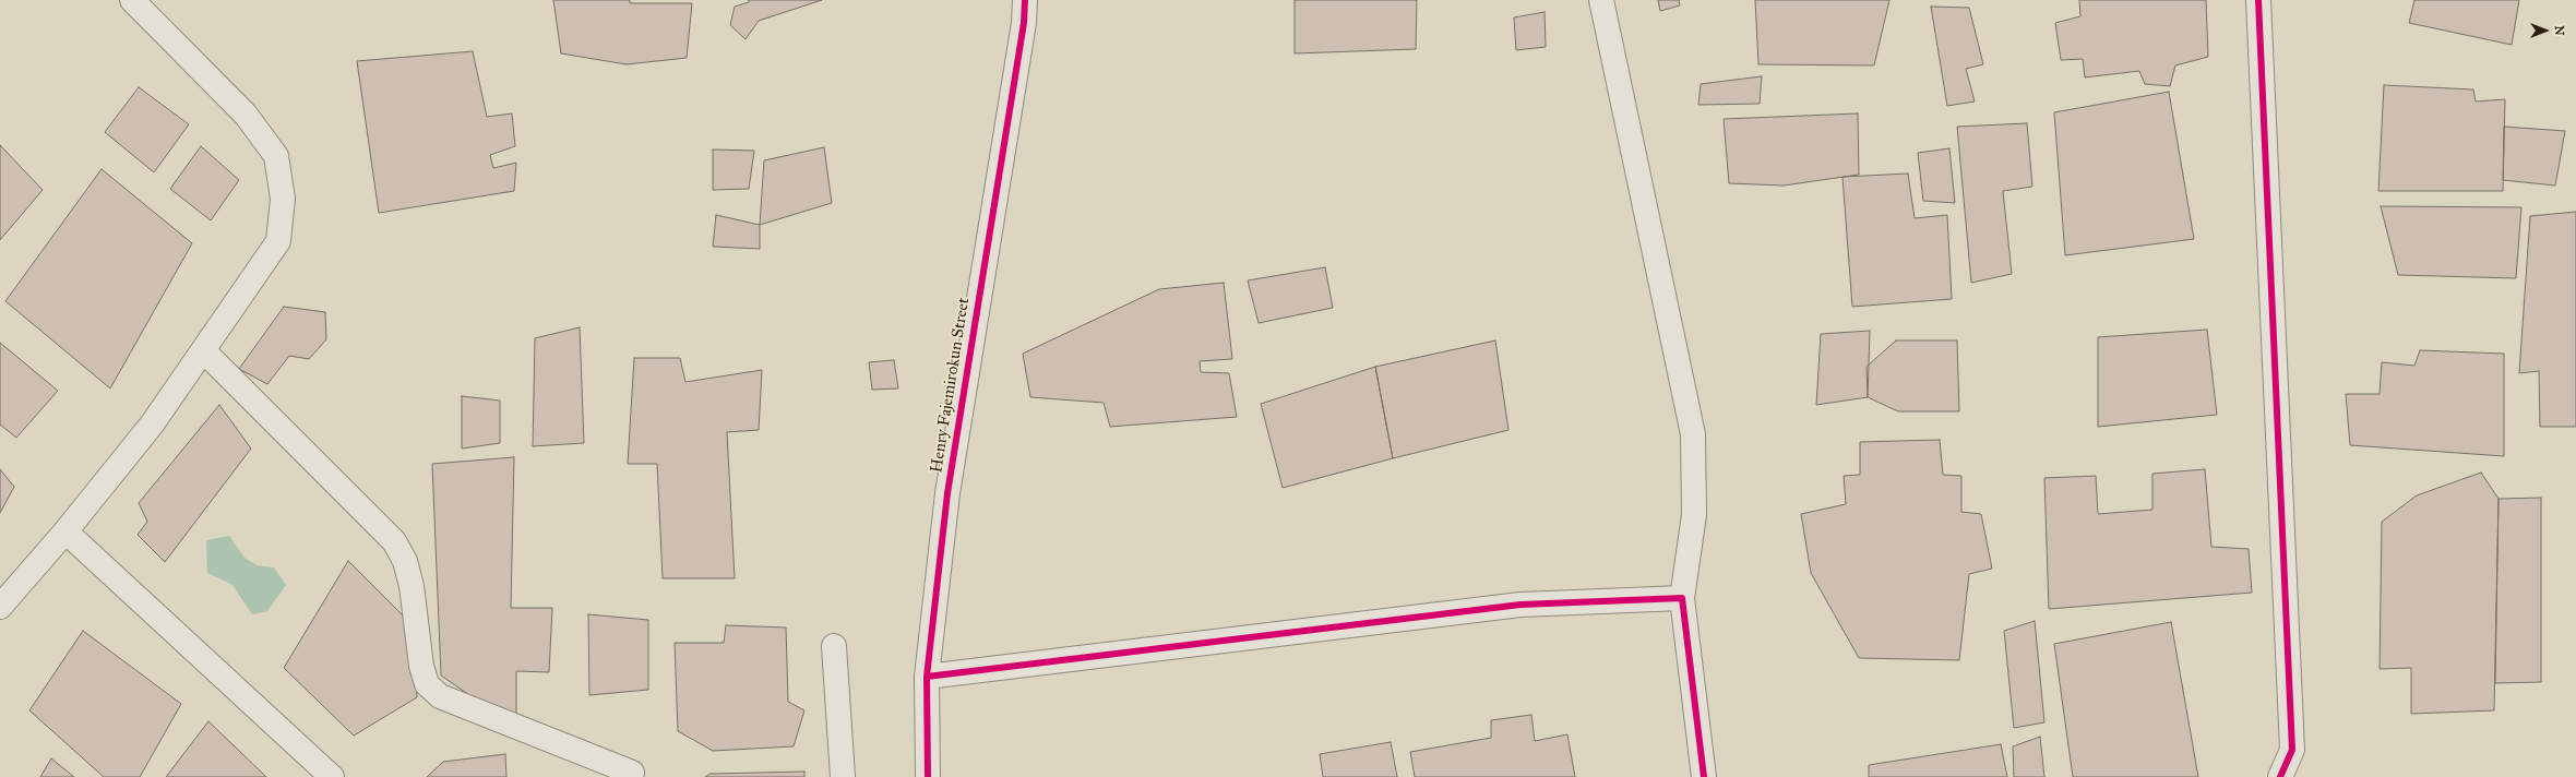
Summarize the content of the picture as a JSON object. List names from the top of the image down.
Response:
{
  "streets": {
    "street": ["Henry Fajemirokun Street"]
  },
  "north": "right"
}
